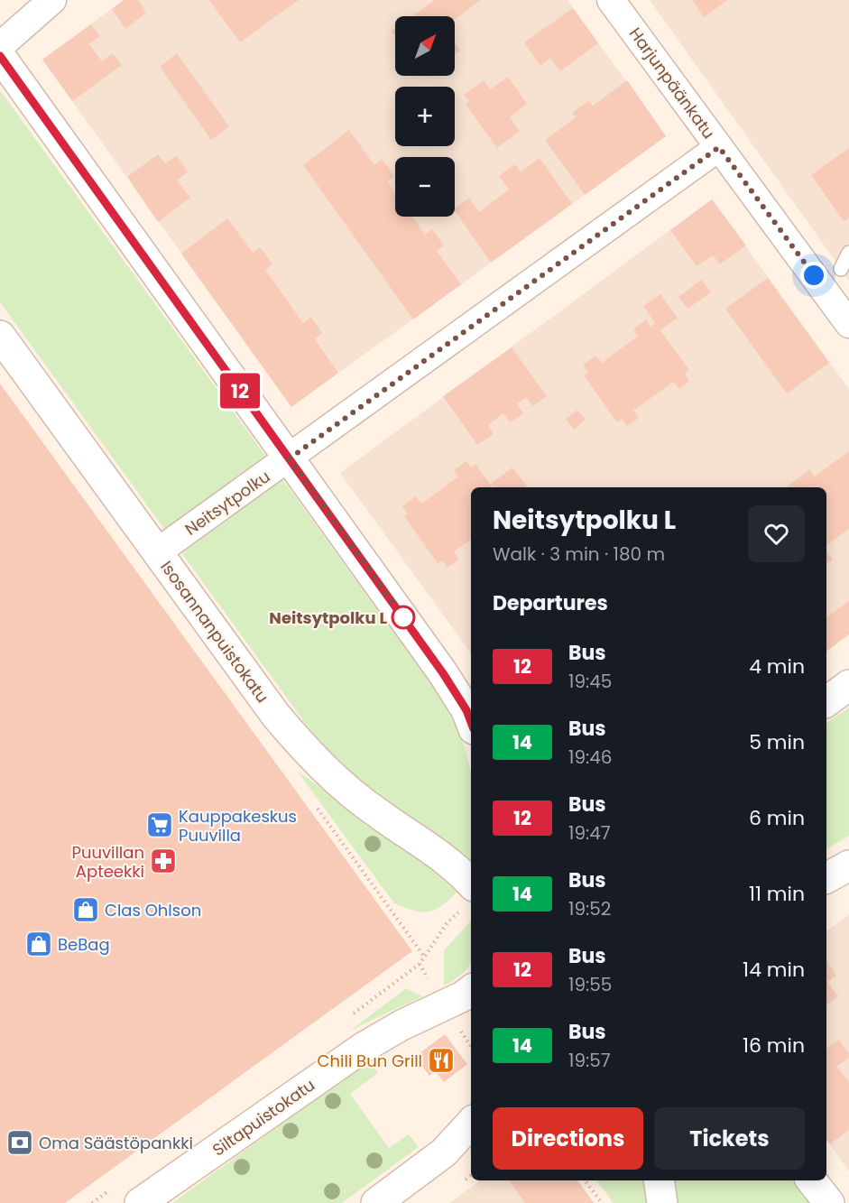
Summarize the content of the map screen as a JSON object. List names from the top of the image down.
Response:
{
  "streets": {
    "street": [
      "Harjunpäänkatu",
      "Neitsytpolku",
      "Isosannanpuistokatu",
      "Siltapuistokatu"
    ]
  },
  "crossings": [
    ["Harjunpäänkatu", "Neitsytpolku"],
    ["Neitsytpolku", "Isosannanpuistokatu"]
  ],
  "places": {
    "other": ["Neitsytpolku L"],
    "supermarket": ["Kauppakeskus Puuvilla"],
    "pharmacy": ["Puuvillan Apteekki"],
    "shop": ["Clas Ohlson", "BeBag"],
    "restaurant": ["Chili Bun Grill"],
    "bank": ["Oma Säästöpankki"]
  },
  "lines": ["bus line 12"],
  "north": "top right",
  "page": {
    "on_map": "12",
    "map_buttons": ["+", "−"],
    "heading": [
      ["Neitsytpolku L", "Walk · 3 min · 180 m"],
      "Departures"
    ],
    "list": [
      {
        "mark": "12",
        "name": "Bus",
        "note": "19:45",
        "value": "4 min"
      },
      {
        "mark": "14",
        "name": "Bus",
        "note": "19:46",
        "value": "5 min"
      },
      {
        "mark": "12",
        "name": "Bus",
        "note": "19:47",
        "value": "6 min"
      },
      {
        "mark": "14",
        "name": "Bus",
        "note": "19:52",
        "value": "11 min"
      },
      {
        "mark": "12",
        "name": "Bus",
        "note": "19:55",
        "value": "14 min"
      },
      {
        "mark": "14",
        "name": "Bus",
        "note": "19:57",
        "value": "16 min"
      }
    ],
    "buttons": ["Directions", "Tickets"]
  }
}
